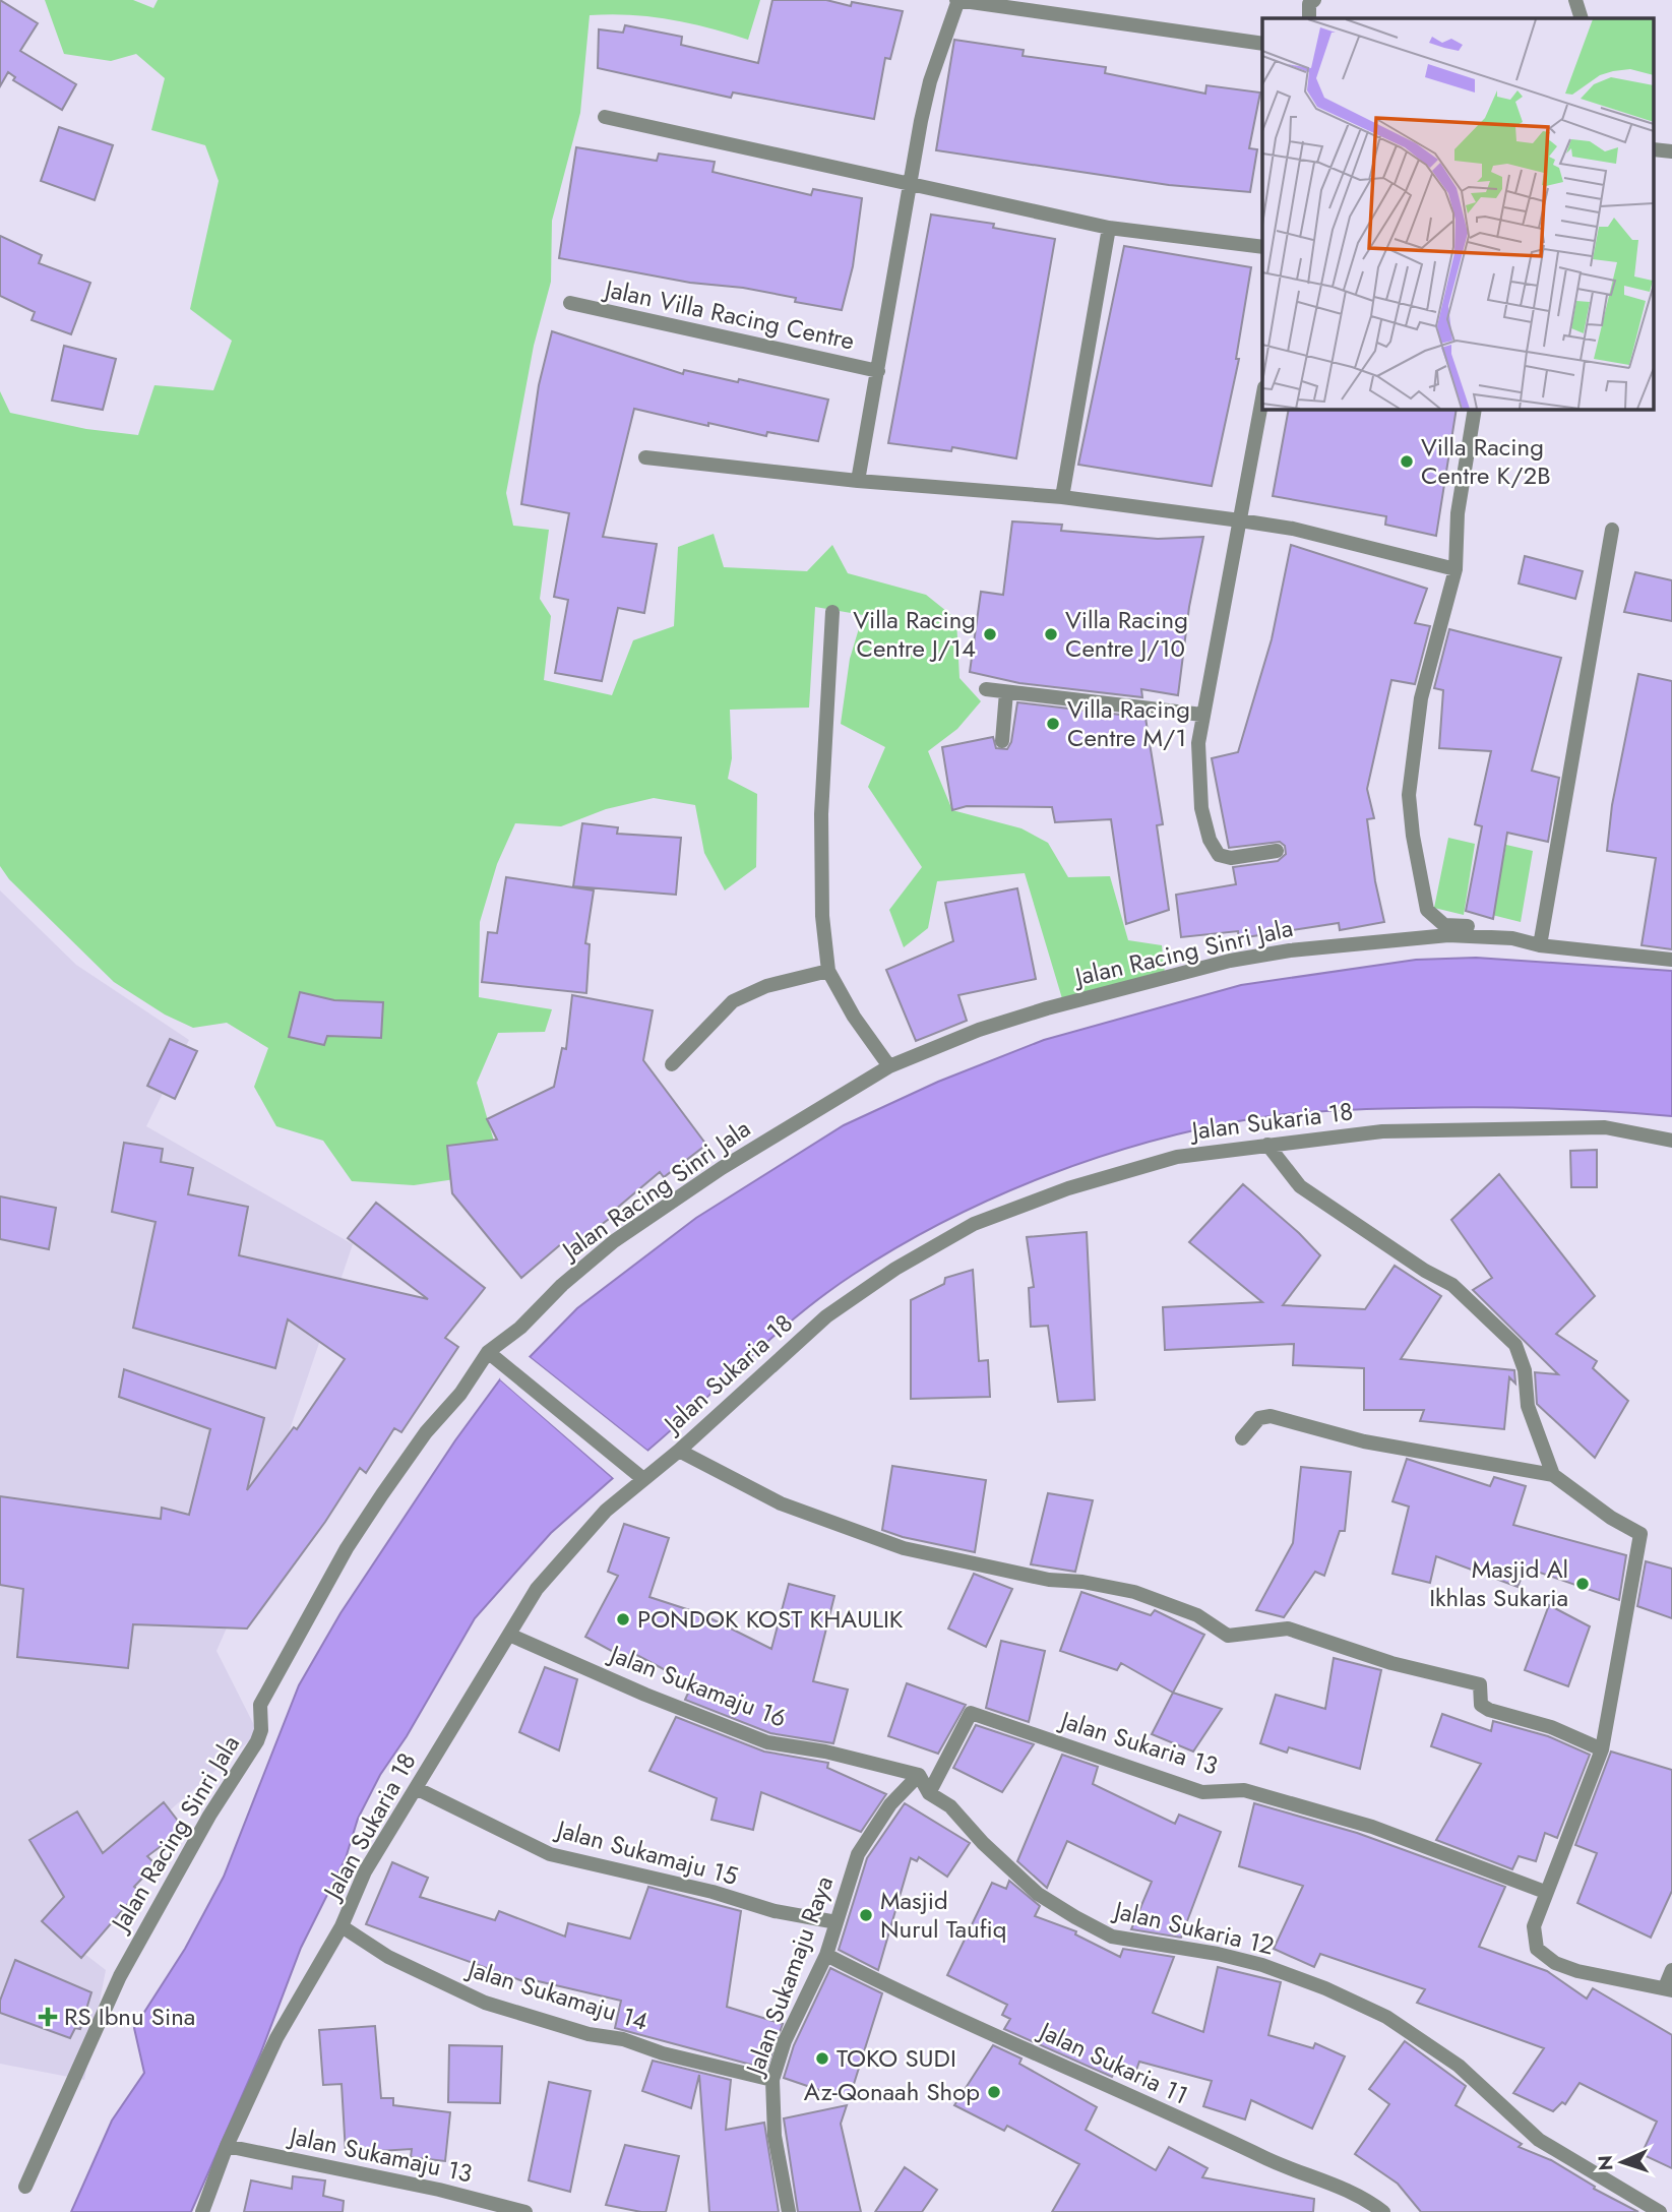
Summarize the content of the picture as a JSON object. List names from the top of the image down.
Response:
{
  "streets": {
    "street": [
      "Jalan Villa Racing Centre",
      "Jalan Racing Sinri Jala",
      "Jalan Sukaria 18",
      "Jalan Sukamaju 16",
      "Jalan Sukaria 13",
      "Jalan Sukamaju 15",
      "Jalan Sukaria 12",
      "Jalan Sukamaju Raya",
      "Jalan Sukamaju 14",
      "Jalan Sukaria 11",
      "Jalan Sukamaju 13"
    ]
  },
  "crossings": [
    ["Jalan Sukaria 18", "Jalan Sukamaju 16"],
    ["Jalan Sukaria 18", "Jalan Sukamaju 15"],
    ["Jalan Sukaria 18", "Jalan Sukamaju 14"],
    ["Jalan Sukaria 18", "Jalan Sukamaju 13"],
    ["Jalan Sukamaju 16", "Jalan Sukaria 12"],
    ["Jalan Sukamaju 16", "Jalan Sukamaju Raya"],
    ["Jalan Sukaria 13", "Jalan Sukaria 12"],
    ["Jalan Sukamaju 15", "Jalan Sukamaju Raya"],
    ["Jalan Sukaria 12", "Jalan Sukamaju Raya"],
    ["Jalan Sukamaju Raya", "Jalan Sukamaju 14"],
    ["Jalan Sukamaju Raya", "Jalan Sukaria 11"]
  ],
  "places": {
    "other": [
      "Villa Racing Centre K/2B",
      "Villa Racing Centre J/14",
      "Villa Racing Centre J/10",
      "Villa Racing Centre M/1",
      "Masjid Al Ikhlas Sukaria",
      "PONDOK KOST KHAULIK",
      "Masjid Nurul Taufiq",
      "TOKO SUDI",
      "Az-Qonaah Shop"
    ],
    "health": ["RS Ibnu Sina"]
  },
  "north": "left"
}
